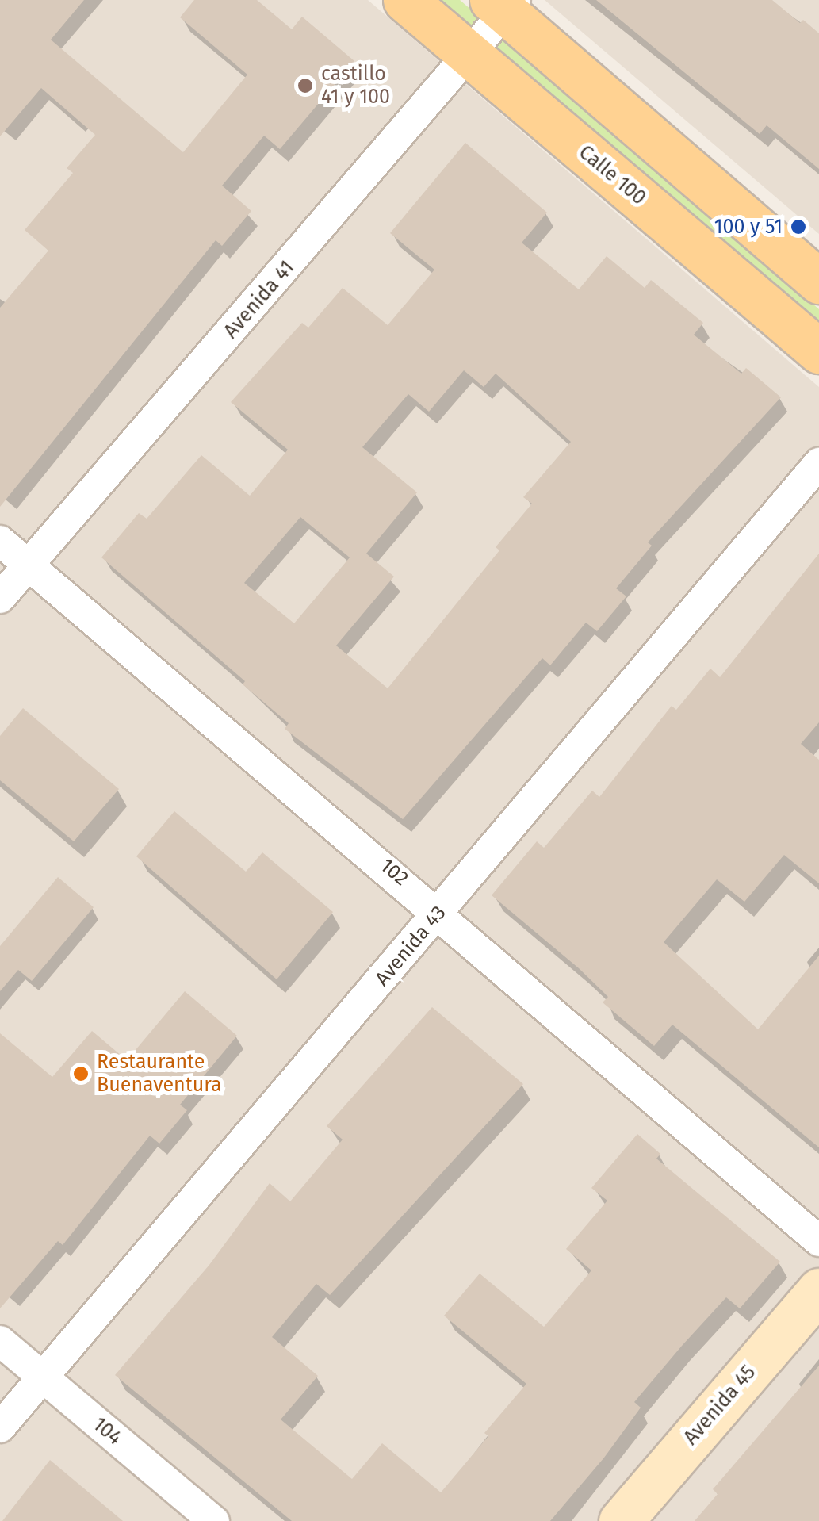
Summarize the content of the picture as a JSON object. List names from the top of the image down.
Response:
{
  "streets": {
    "main road": ["Calle 100"],
    "street": [
      "Avenida 41",
      "102",
      "Avenida 43",
      "Avenida 45",
      "104"
    ]
  },
  "crossings": [
    ["Calle 100", "Avenida 41"],
    ["Avenida 41", "102"],
    ["102", "Avenida 43"],
    ["Avenida 43", "104"]
  ],
  "places": ["castillo 41 y 100", "100 y 51", "Restaurante Buenaventura"]
}
